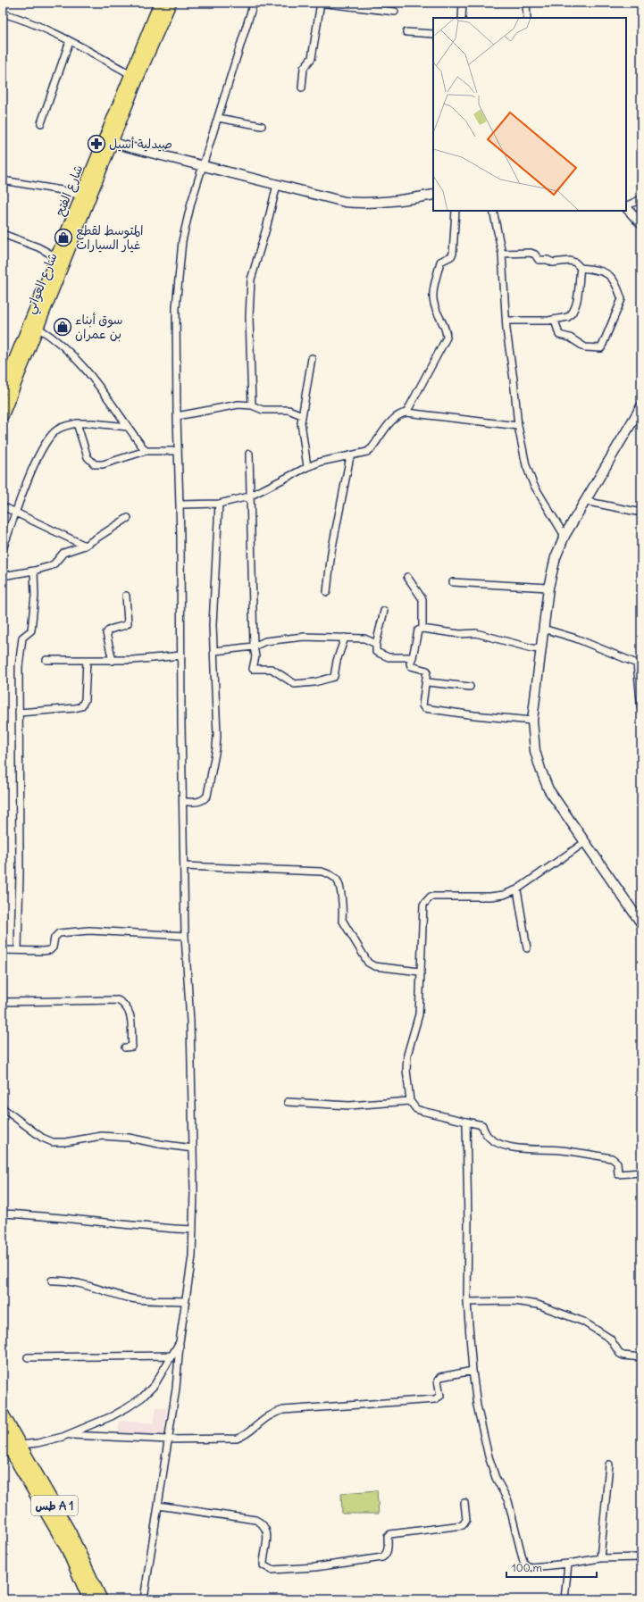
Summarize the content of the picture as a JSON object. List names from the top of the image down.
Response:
{
  "streets": {
    "highway": ["طس A 1"],
    "main road": ["شارع الفتح", "شارع العواتي"]
  },
  "crossings": [
    ["شارع الفتح", "شارع العواتي"]
  ],
  "places": {
    "pharmacy": ["صيدلية أسيل"],
    "shop": ["المتوسط لقطع غيار السيارات", "سوق أبناء بن عمران"]
  },
  "scale_bar": "100 m"
}
